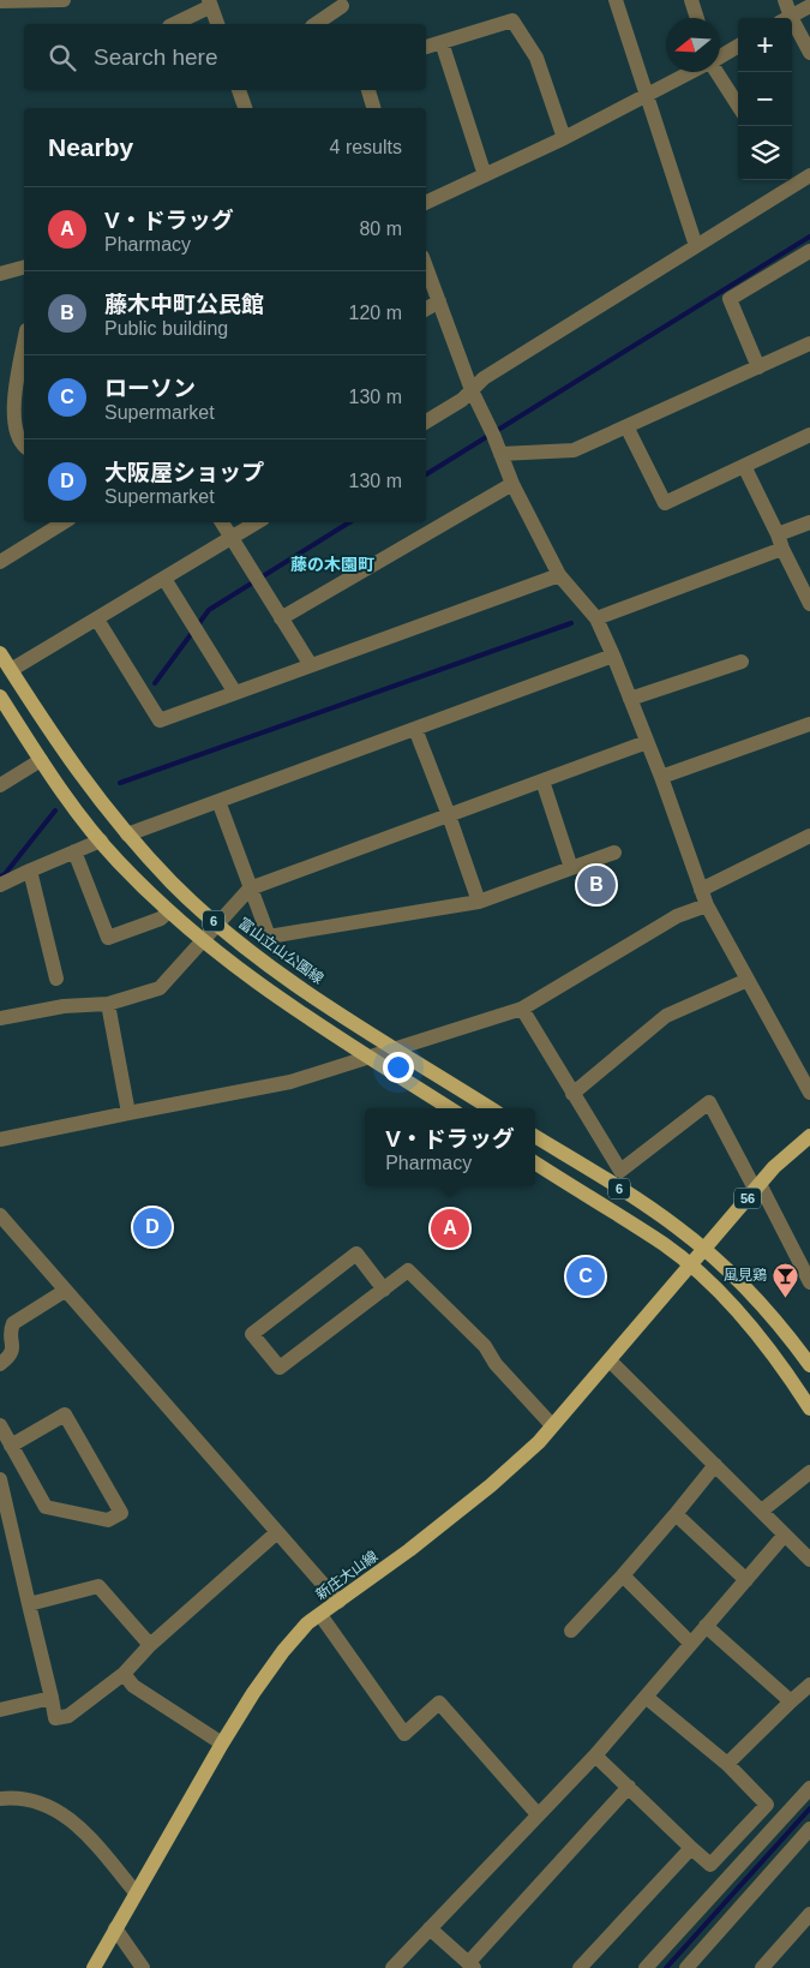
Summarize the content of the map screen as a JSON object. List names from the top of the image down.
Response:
{
  "streets": {
    "main road": [
      "6",
      "富山立山公園線",
      "56",
      "新庄大山線"
    ]
  },
  "crossings": [
    ["6", "56"],
    ["6", "新庄大山線"],
    ["56", "新庄大山線"]
  ],
  "districts": ["藤の木園町"],
  "places": {
    "bar": ["風見鶏"]
  },
  "north": "left",
  "page": {
    "map_buttons": ["+", "−"],
    "search": "Search here",
    "heading": ["Nearby", "4 results"],
    "list": [
      {
        "mark": "A",
        "name": "V・ドラッグ",
        "note": "Pharmacy",
        "value": "80 m"
      },
      {
        "mark": "B",
        "name": "藤木中町公民館",
        "note": "Public building",
        "value": "120 m"
      },
      {
        "mark": "C",
        "name": "ローソン",
        "note": "Supermarket",
        "value": "130 m"
      },
      {
        "mark": "D",
        "name": "大阪屋ショップ",
        "note": "Supermarket",
        "value": "130 m"
      }
    ],
    "pins": [
      "B",
      "D",
      "A",
      "C"
    ],
    "popup": ["V・ドラッグ", "Pharmacy"]
  }
}
